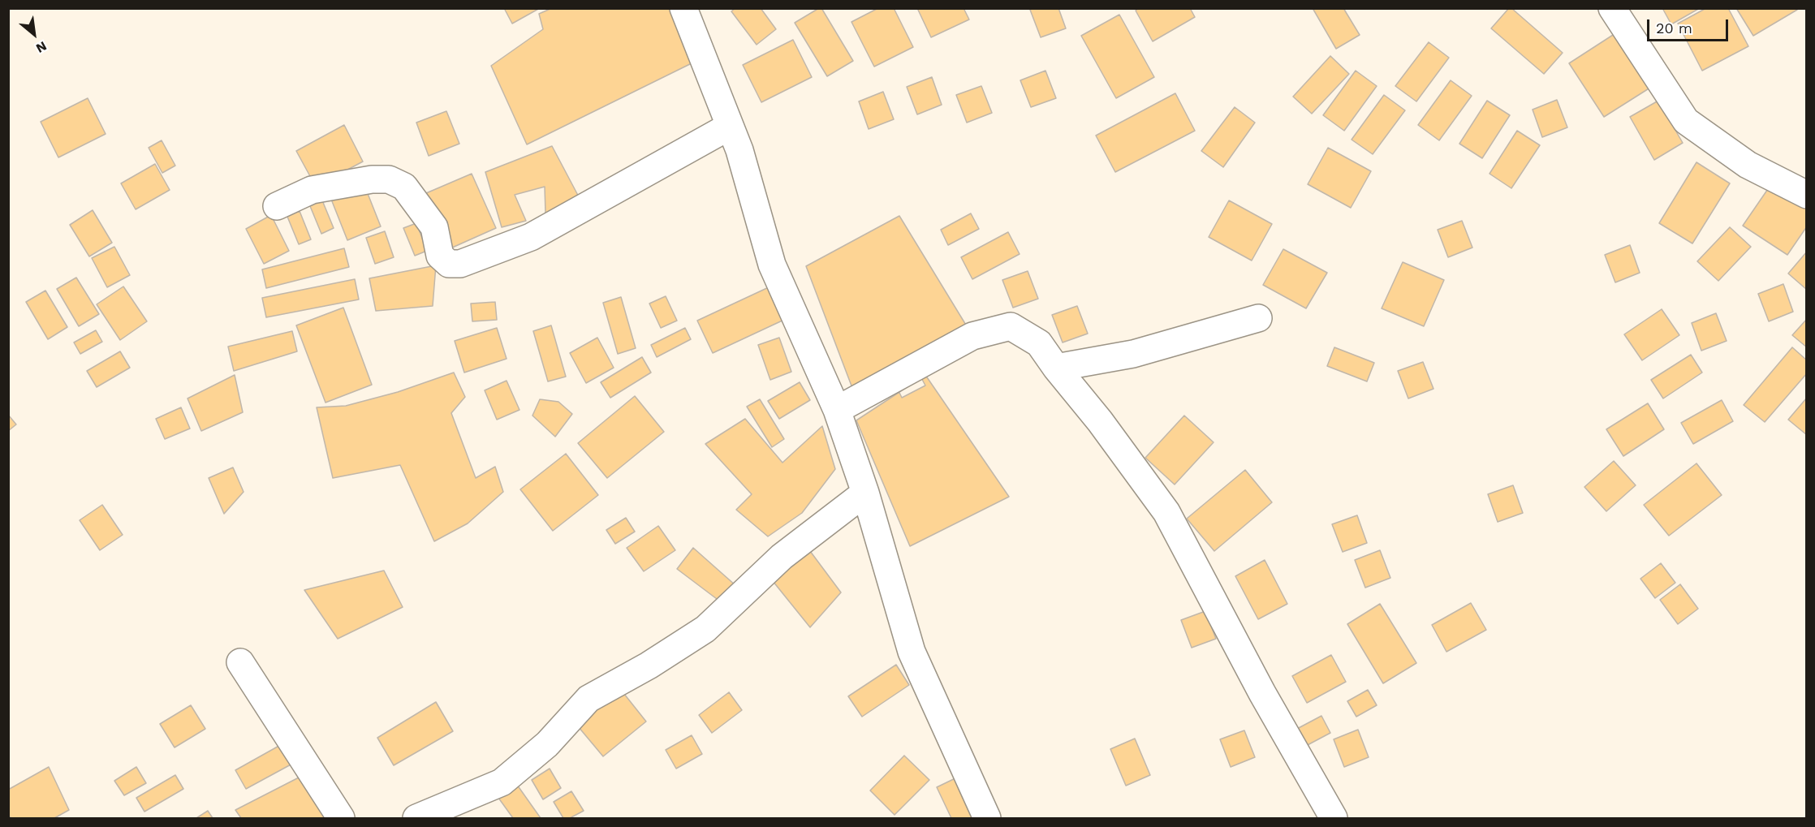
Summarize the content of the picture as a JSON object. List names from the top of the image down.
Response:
{
  "scale_bar": "20 m",
  "north": "bottom right"
}
